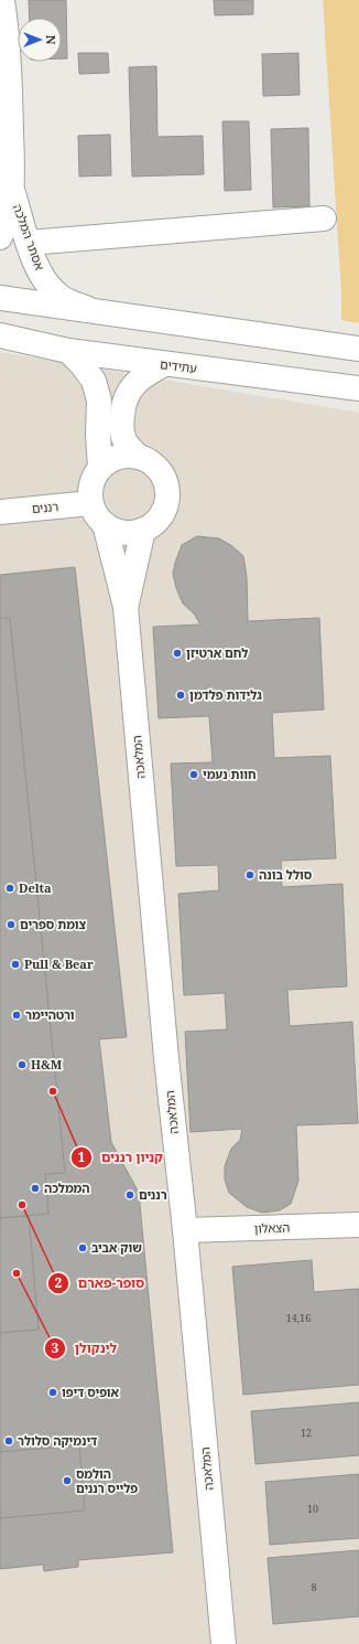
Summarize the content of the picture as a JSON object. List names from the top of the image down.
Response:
{
  "streets": {
    "street": [
      "אסתר המלכה",
      "עתידים",
      "רננים",
      "המלאכה",
      "הצאלון"
    ]
  },
  "crossings": [
    ["רננים", "המלאכה"],
    ["המלאכה", "הצאלון"]
  ],
  "places": [
    "לחם ארטיזן",
    "גלידות פלדמן",
    "חוות נעמי",
    "סולל בונה",
    "Delta",
    "צומת ספרים",
    "Pull & Bear",
    "ורטהיימר",
    "H&M",
    "קניון רננים",
    "הממלכה",
    "רננים",
    "סופר-פארם",
    "שוק אביב",
    "לינקולן",
    "אופיס דיפו",
    "דינמיקה סלולר",
    "הולמס פלייס רננים"
  ],
  "house_numbers": [
    "14,16",
    "12",
    "10",
    "8"
  ],
  "north": "right"
}
